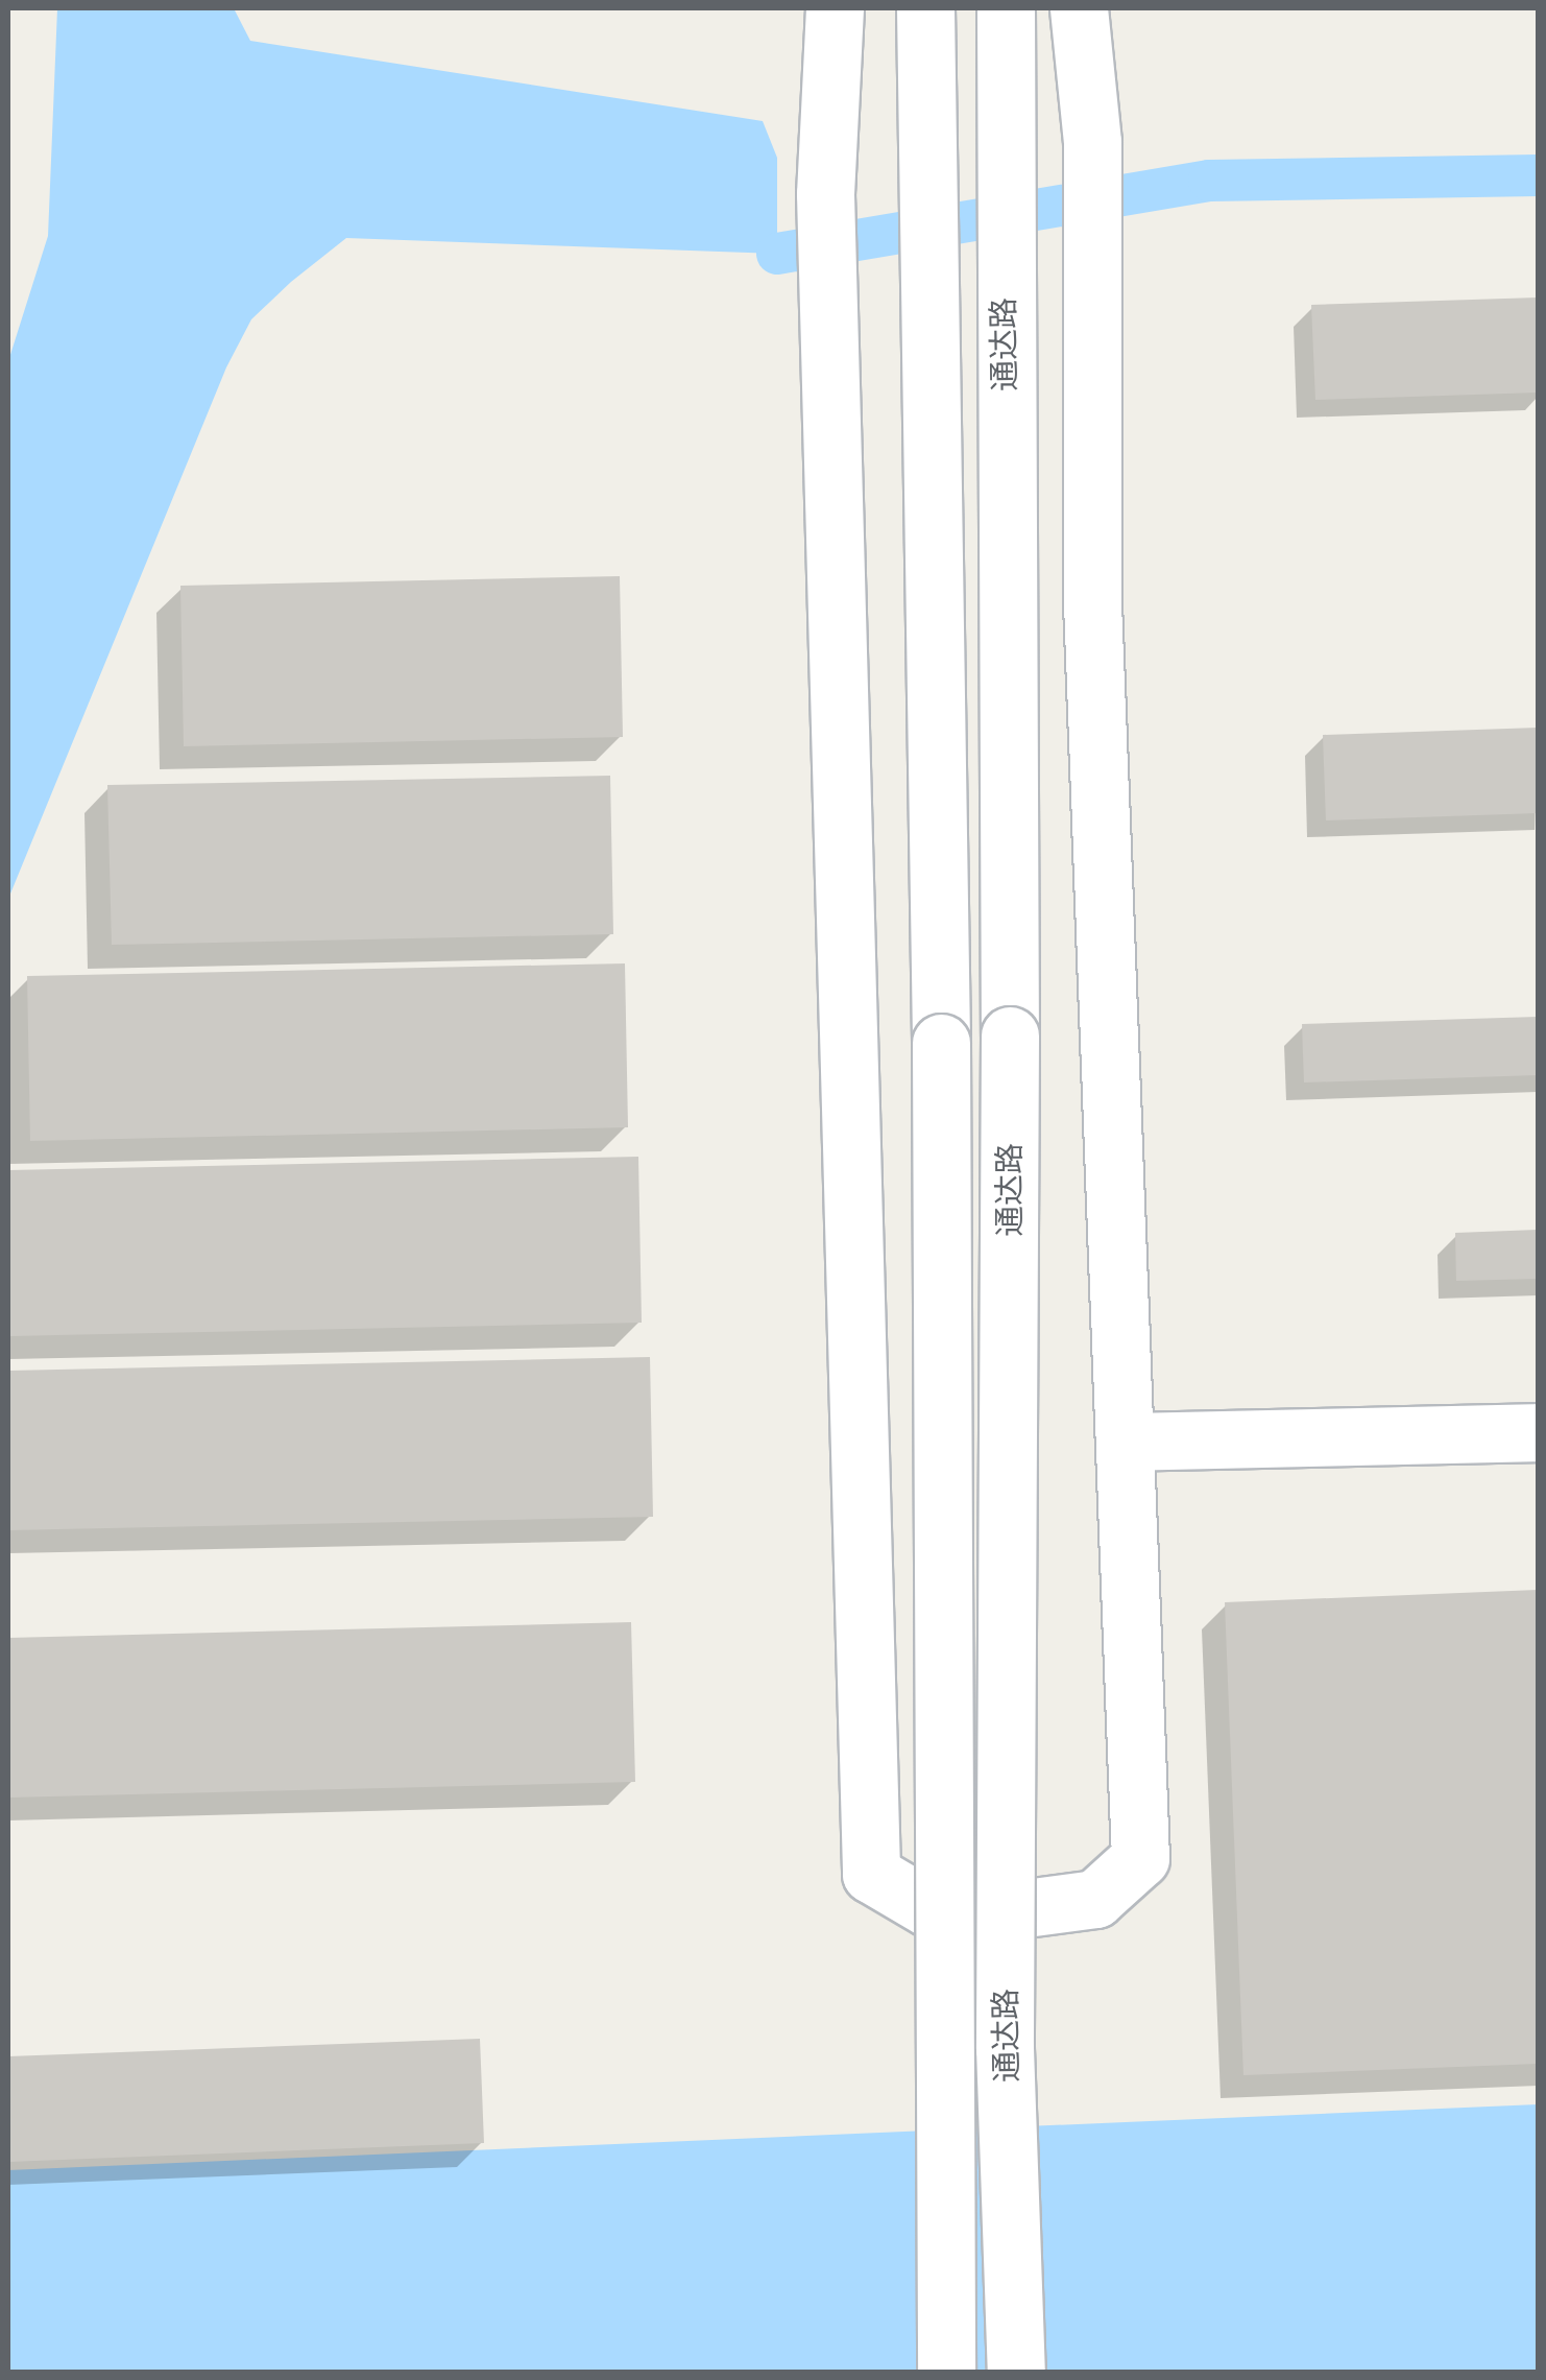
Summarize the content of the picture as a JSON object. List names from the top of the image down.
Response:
{
  "streets": {
    "main road": ["通达路"]
  }
}
